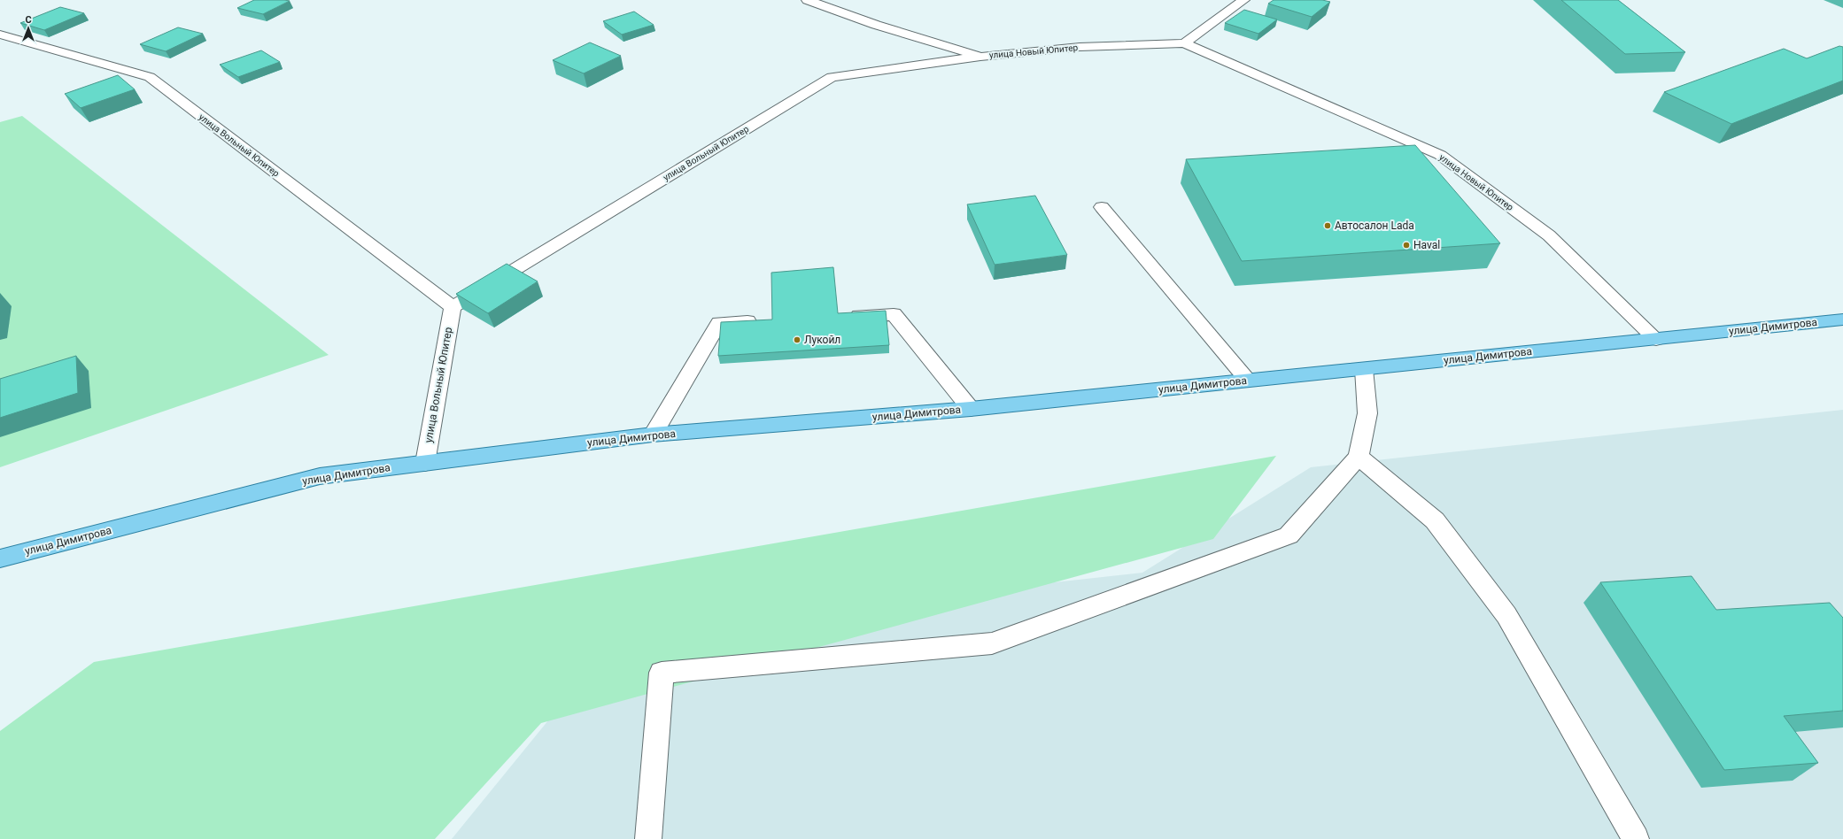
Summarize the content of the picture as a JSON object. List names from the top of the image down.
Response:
{
  "streets": {
    "main road": ["улица Димитрова"],
    "street": ["улица Новый Юпитер", "улица Вольный Юпитер"]
  },
  "crossings": [
    ["улица Новый Юпитер", "улица Вольный Юпитер"],
    ["улица Новый Юпитер", "улица Димитрова"],
    ["улица Вольный Юпитер", "улица Димитрова"]
  ],
  "places": ["Автосалон Lada", "Haval", "Лукойл"],
  "north": "top"
}
